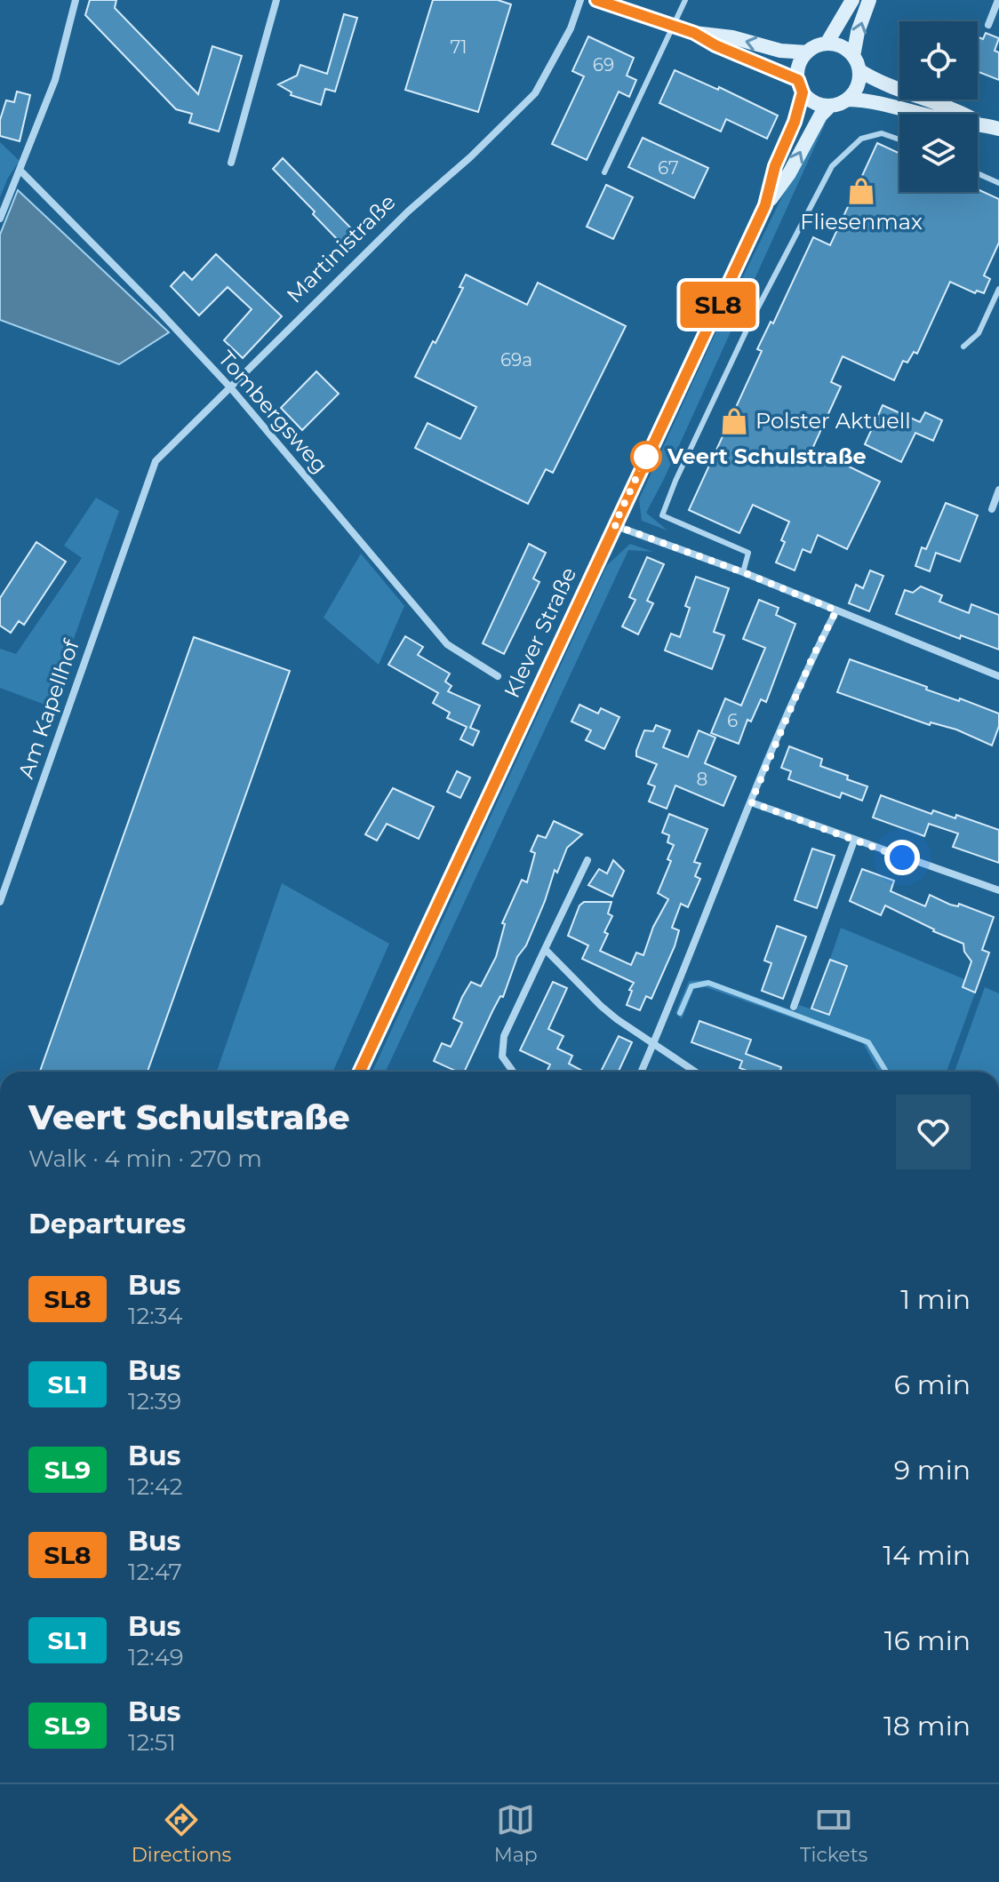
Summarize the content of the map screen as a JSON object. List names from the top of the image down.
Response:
{
  "streets": {
    "main road": ["Klever Straße"],
    "street": ["Martinistraße", "Tombergsweg", "Am Kapellhof"]
  },
  "crossings": [
    ["Martinistraße", "Tombergsweg"],
    ["Martinistraße", "Am Kapellhof"]
  ],
  "places": {
    "shop": ["Fliesenmax", "Polster Aktuell"],
    "other": ["Veert Schulstraße"]
  },
  "lines": ["bus line SL8"],
  "house_numbers": [
    "71",
    "69",
    "67",
    "69a",
    "6",
    "8"
  ],
  "page": {
    "on_map": "SL8",
    "heading": [
      ["Veert Schulstraße", "Walk · 4 min · 270 m"],
      "Departures"
    ],
    "list": [
      {
        "mark": "SL8",
        "name": "Bus",
        "note": "12:34",
        "value": "1 min"
      },
      {
        "mark": "SL1",
        "name": "Bus",
        "note": "12:39",
        "value": "6 min"
      },
      {
        "mark": "SL9",
        "name": "Bus",
        "note": "12:42",
        "value": "9 min"
      },
      {
        "mark": "SL8",
        "name": "Bus",
        "note": "12:47",
        "value": "14 min"
      },
      {
        "mark": "SL1",
        "name": "Bus",
        "note": "12:49",
        "value": "16 min"
      },
      {
        "mark": "SL9",
        "name": "Bus",
        "note": "12:51",
        "value": "18 min"
      }
    ],
    "tabs": ["Directions", "Map", "Tickets"]
  }
}
